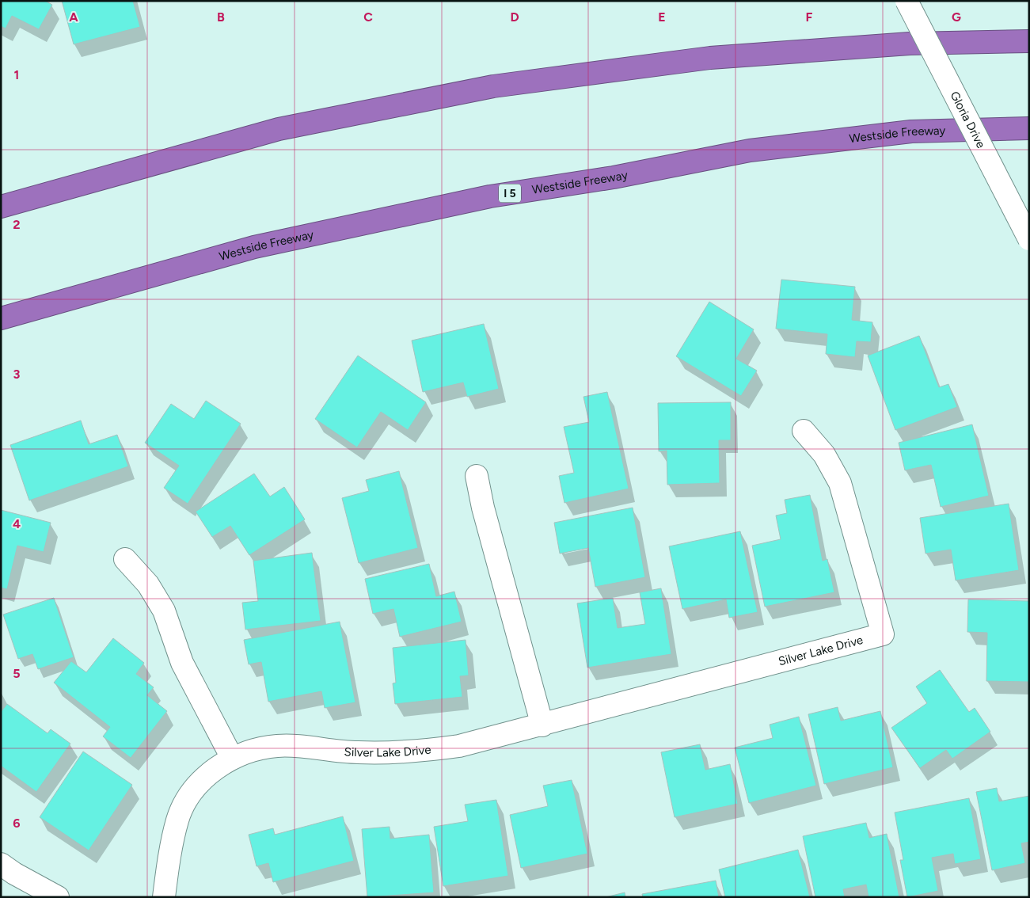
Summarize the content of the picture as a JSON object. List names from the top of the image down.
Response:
{
  "streets": {
    "highway": ["Westside Freeway", "I 5"],
    "street": ["Gloria Drive", "Silver Lake Drive"]
  },
  "grid": {
    "columns": [
      "A",
      "B",
      "C",
      "D",
      "E",
      "F",
      "G"
    ],
    "rows": [
      "1",
      "2",
      "3",
      "4",
      "5",
      "6"
    ]
  }
}
